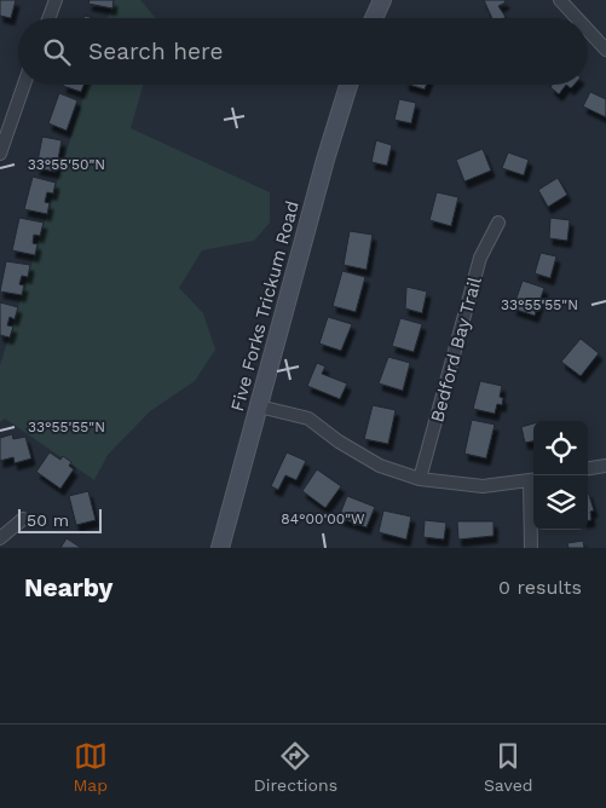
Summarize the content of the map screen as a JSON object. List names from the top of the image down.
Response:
{
  "streets": {
    "main road": ["Five Forks Trickum Road"],
    "street": ["Bedford Bay Trail"]
  },
  "scale_bar": "50 m",
  "page": {
    "search": "Search here",
    "scale": "50 m",
    "heading": ["Nearby", "0 results"],
    "nav": ["Map", "Directions", "Saved"]
  },
  "coordinates": ["33°55'50\"N", "33°55'55\"N", "84°00'00\"W"]
}
